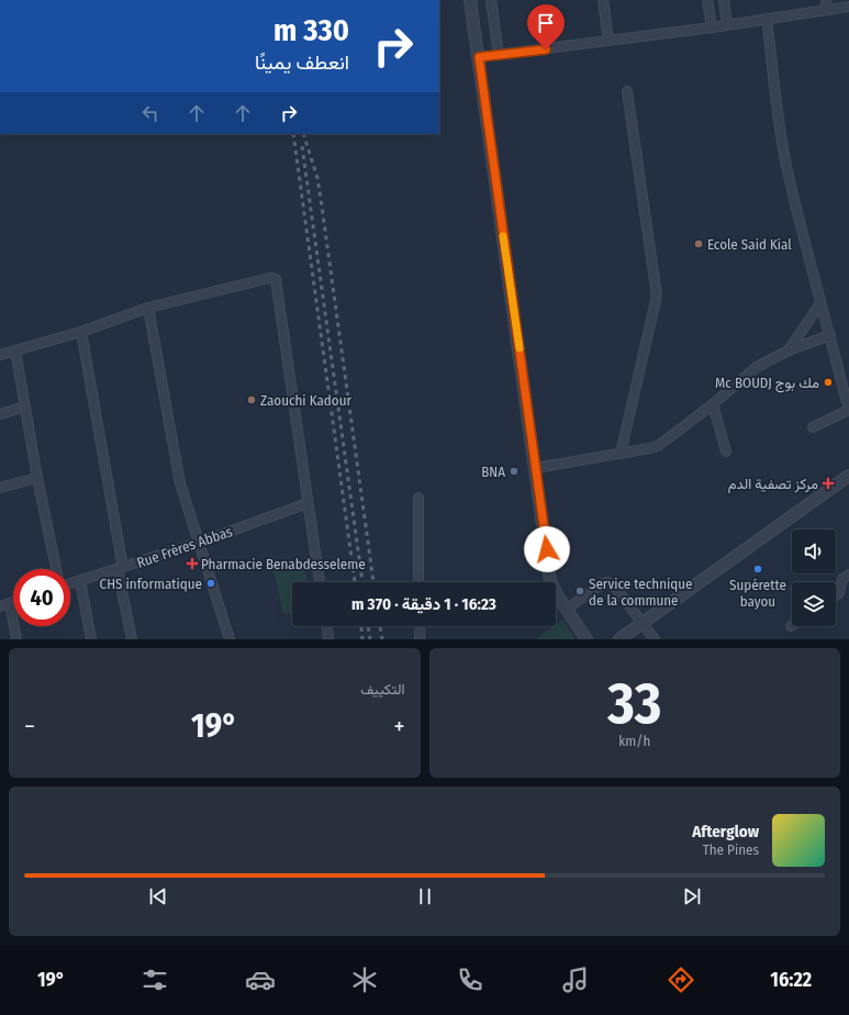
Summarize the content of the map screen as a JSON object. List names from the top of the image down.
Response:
{
  "streets": {
    "street": ["Rue Frères Abbas"]
  },
  "places": {
    "other": [
      "Ecole Said Kial",
      "Mc BOUDJ مك بوج",
      "Zaouchi Kadour",
      "BNA",
      "Supérette bayou",
      "CHS informatique",
      "Service technique de la commune"
    ],
    "health": ["مركز تصفية الدم", "Pharmacie Benabdesseleme"]
  },
  "page": {
    "turn": ["330 m", "انعطف يمينًا"],
    "limit": "40",
    "trip": "16:23 · 1 دقيقة · 370 m",
    "tile": [
      ["33", "km/h"],
      "التكييف"
    ],
    "heat": ["−", "19°", "+"],
    "song": ["Afterglow", "The Pines"],
    "tabs": ["16:22", "19°"]
  }
}
